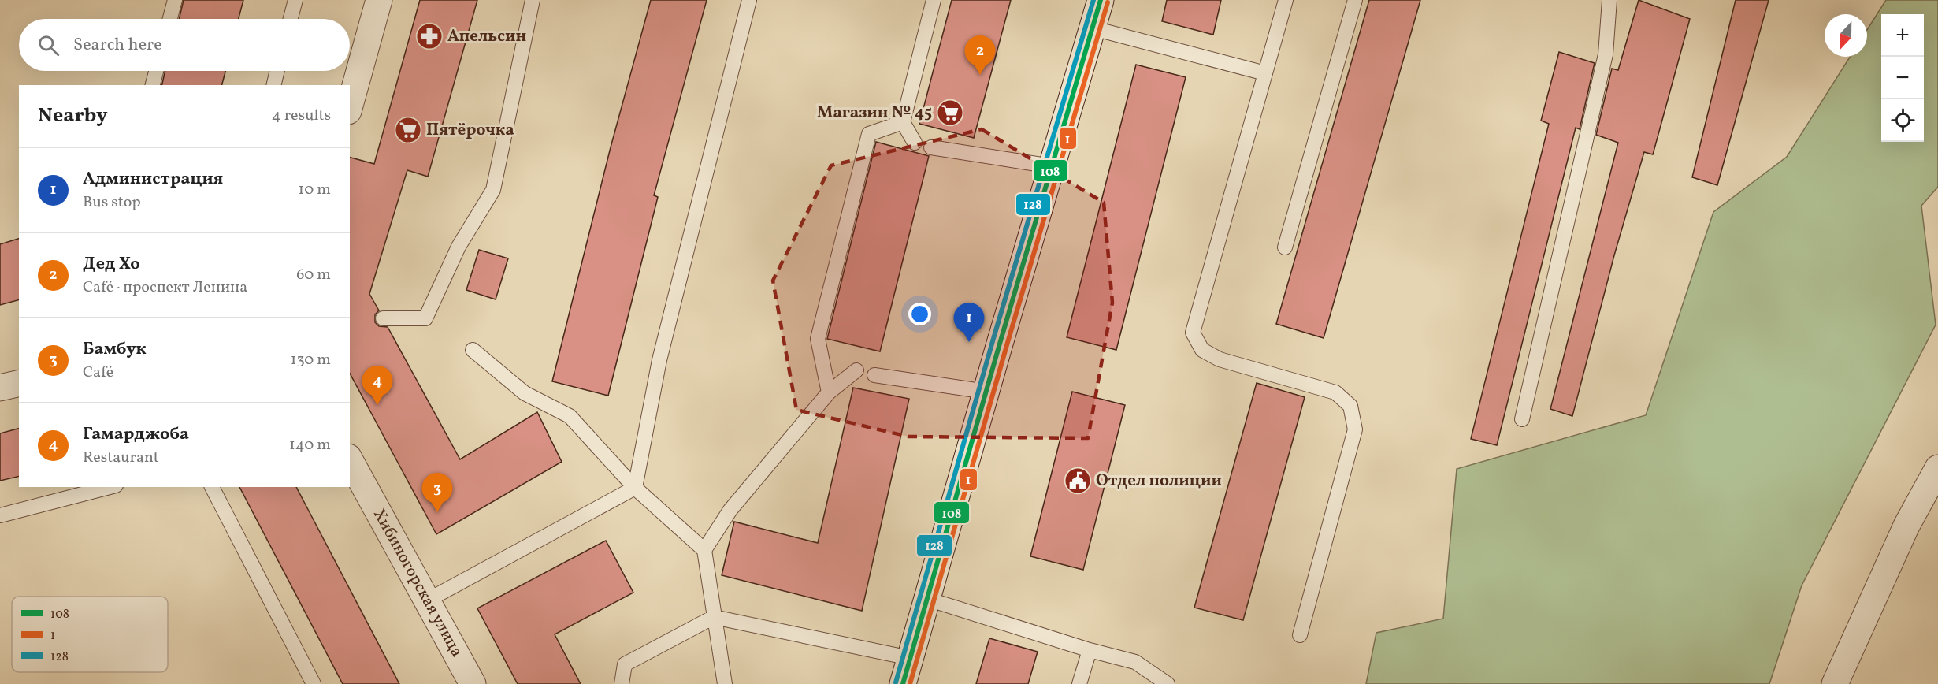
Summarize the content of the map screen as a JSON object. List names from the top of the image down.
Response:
{
  "streets": {
    "main road": ["Хибиногорская улица"]
  },
  "places": {
    "pharmacy": ["Апельсин"],
    "supermarket": ["Магазин № 45", "Пятёрочка"],
    "public building": ["Отдел полиции"]
  },
  "lines": ["transit line 108", "transit line 128", "transit line 1"],
  "legend": ["108", "1", "128"],
  "north": "bottom",
  "page": {
    "map_buttons": ["+", "−"],
    "search": "Search here",
    "pins": [
      "2",
      "1",
      "4",
      "3"
    ],
    "heading": ["Nearby", "4 results"],
    "list": [
      {
        "mark": "1",
        "name": "Администрация",
        "note": "Bus stop",
        "value": "10 m"
      },
      {
        "mark": "2",
        "name": "Дед Хо",
        "note": "Café · проспект Ленина",
        "value": "60 m"
      },
      {
        "mark": "3",
        "name": "Бамбук",
        "note": "Café",
        "value": "130 m"
      },
      {
        "mark": "4",
        "name": "Гамарджоба",
        "note": "Restaurant",
        "value": "140 m"
      }
    ]
  }
}
